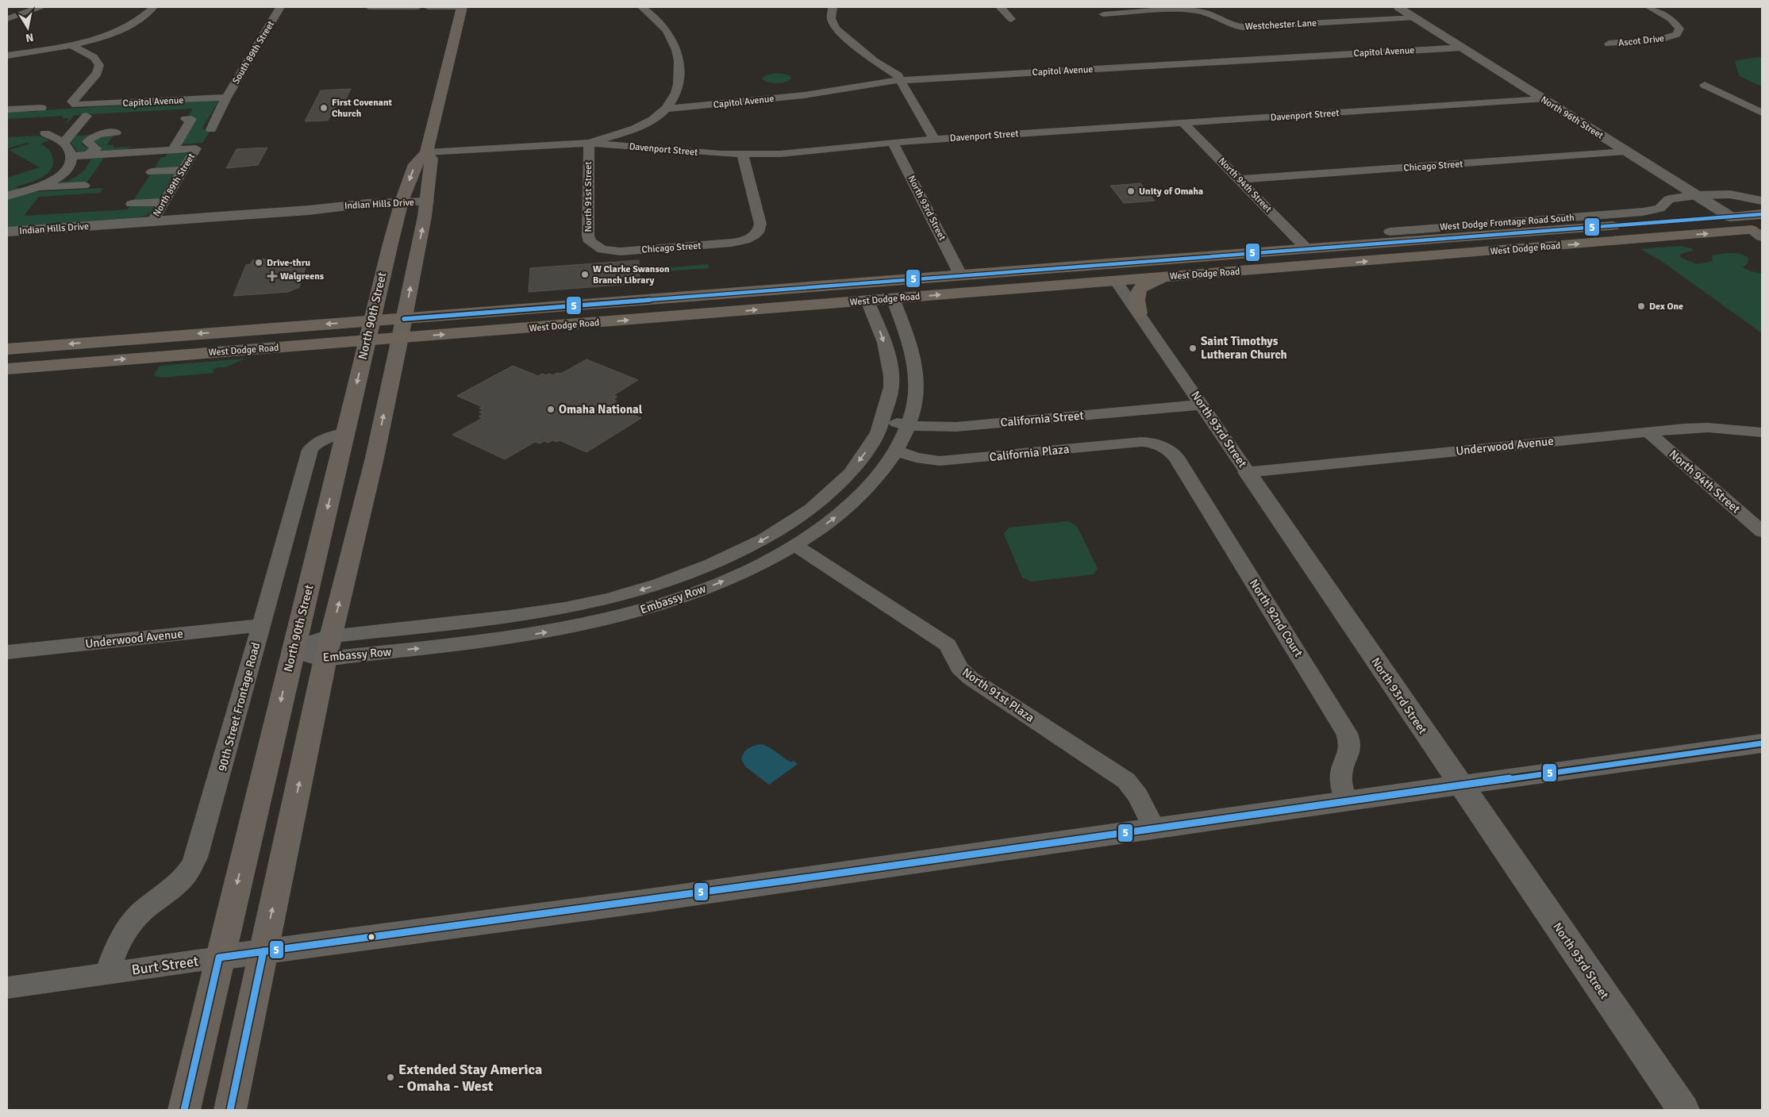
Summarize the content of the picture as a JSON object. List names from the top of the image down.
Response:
{
  "streets": {
    "highway": ["West Dodge Road"],
    "main road": ["North 90th Street"],
    "street": [
      "Westchester Lane",
      "Ascot Drive",
      "Capitol Avenue",
      "South 89th Street",
      "Davenport Street",
      "North 96th Street",
      "Chicago Street",
      "North 89th Street",
      "North 94th Street",
      "North 91st Street",
      "Indian Hills Drive",
      "North 93rd Street",
      "West Dodge Frontage Road South",
      "California Street",
      "Underwood Avenue",
      "California Plaza",
      "Embassy Row",
      "North 92nd Court",
      "North 91st Plaza",
      "90th Street Frontage Road",
      "Burt Street"
    ]
  },
  "crossings": [
    ["Westchester Lane", "North 96th Street"],
    ["Capitol Avenue", "South 89th Street"],
    ["Capitol Avenue", "North 96th Street"],
    ["Davenport Street", "North 96th Street"],
    ["Davenport Street", "Chicago Street"],
    ["Davenport Street", "North 94th Street"],
    ["Davenport Street", "North 91st Street"],
    ["Davenport Street", "North 93rd Street"],
    ["Davenport Street", "North 90th Street"],
    ["North 96th Street", "Chicago Street"],
    ["North 96th Street", "West Dodge Frontage Road South"],
    ["North 96th Street", "West Dodge Road"],
    ["Chicago Street", "North 94th Street"],
    ["Chicago Street", "North 91st Street"],
    ["North 89th Street", "Indian Hills Drive"],
    ["North 94th Street", "West Dodge Road"],
    ["North 94th Street", "Underwood Avenue"],
    ["Indian Hills Drive", "North 90th Street"],
    ["North 93rd Street", "West Dodge Road"],
    ["North 93rd Street", "California Street"],
    ["North 93rd Street", "Underwood Avenue"],
    ["North 93rd Street", "Burt Street"],
    ["West Dodge Road", "North 90th Street"],
    ["West Dodge Road", "Embassy Row"],
    ["North 90th Street", "Embassy Row"],
    ["North 90th Street", "90th Street Frontage Road"],
    ["North 90th Street", "Burt Street"],
    ["California Street", "Embassy Row"],
    ["Underwood Avenue", "90th Street Frontage Road"],
    ["California Plaza", "Embassy Row"],
    ["California Plaza", "North 92nd Court"],
    ["Embassy Row", "North 91st Plaza"],
    ["North 92nd Court", "Burt Street"],
    ["North 91st Plaza", "Burt Street"],
    ["90th Street Frontage Road", "Burt Street"]
  ],
  "places": {
    "other": [
      "First Covenant Church",
      "Unity of Omaha",
      "Drive-thru",
      "W Clarke Swanson Branch Library",
      "Dex One",
      "Saint Timothys Lutheran Church",
      "Omaha National",
      "Extended Stay America - Omaha - West"
    ],
    "health": ["Walgreens"]
  },
  "lines": ["transit line 5"],
  "north": "bottom"
}
